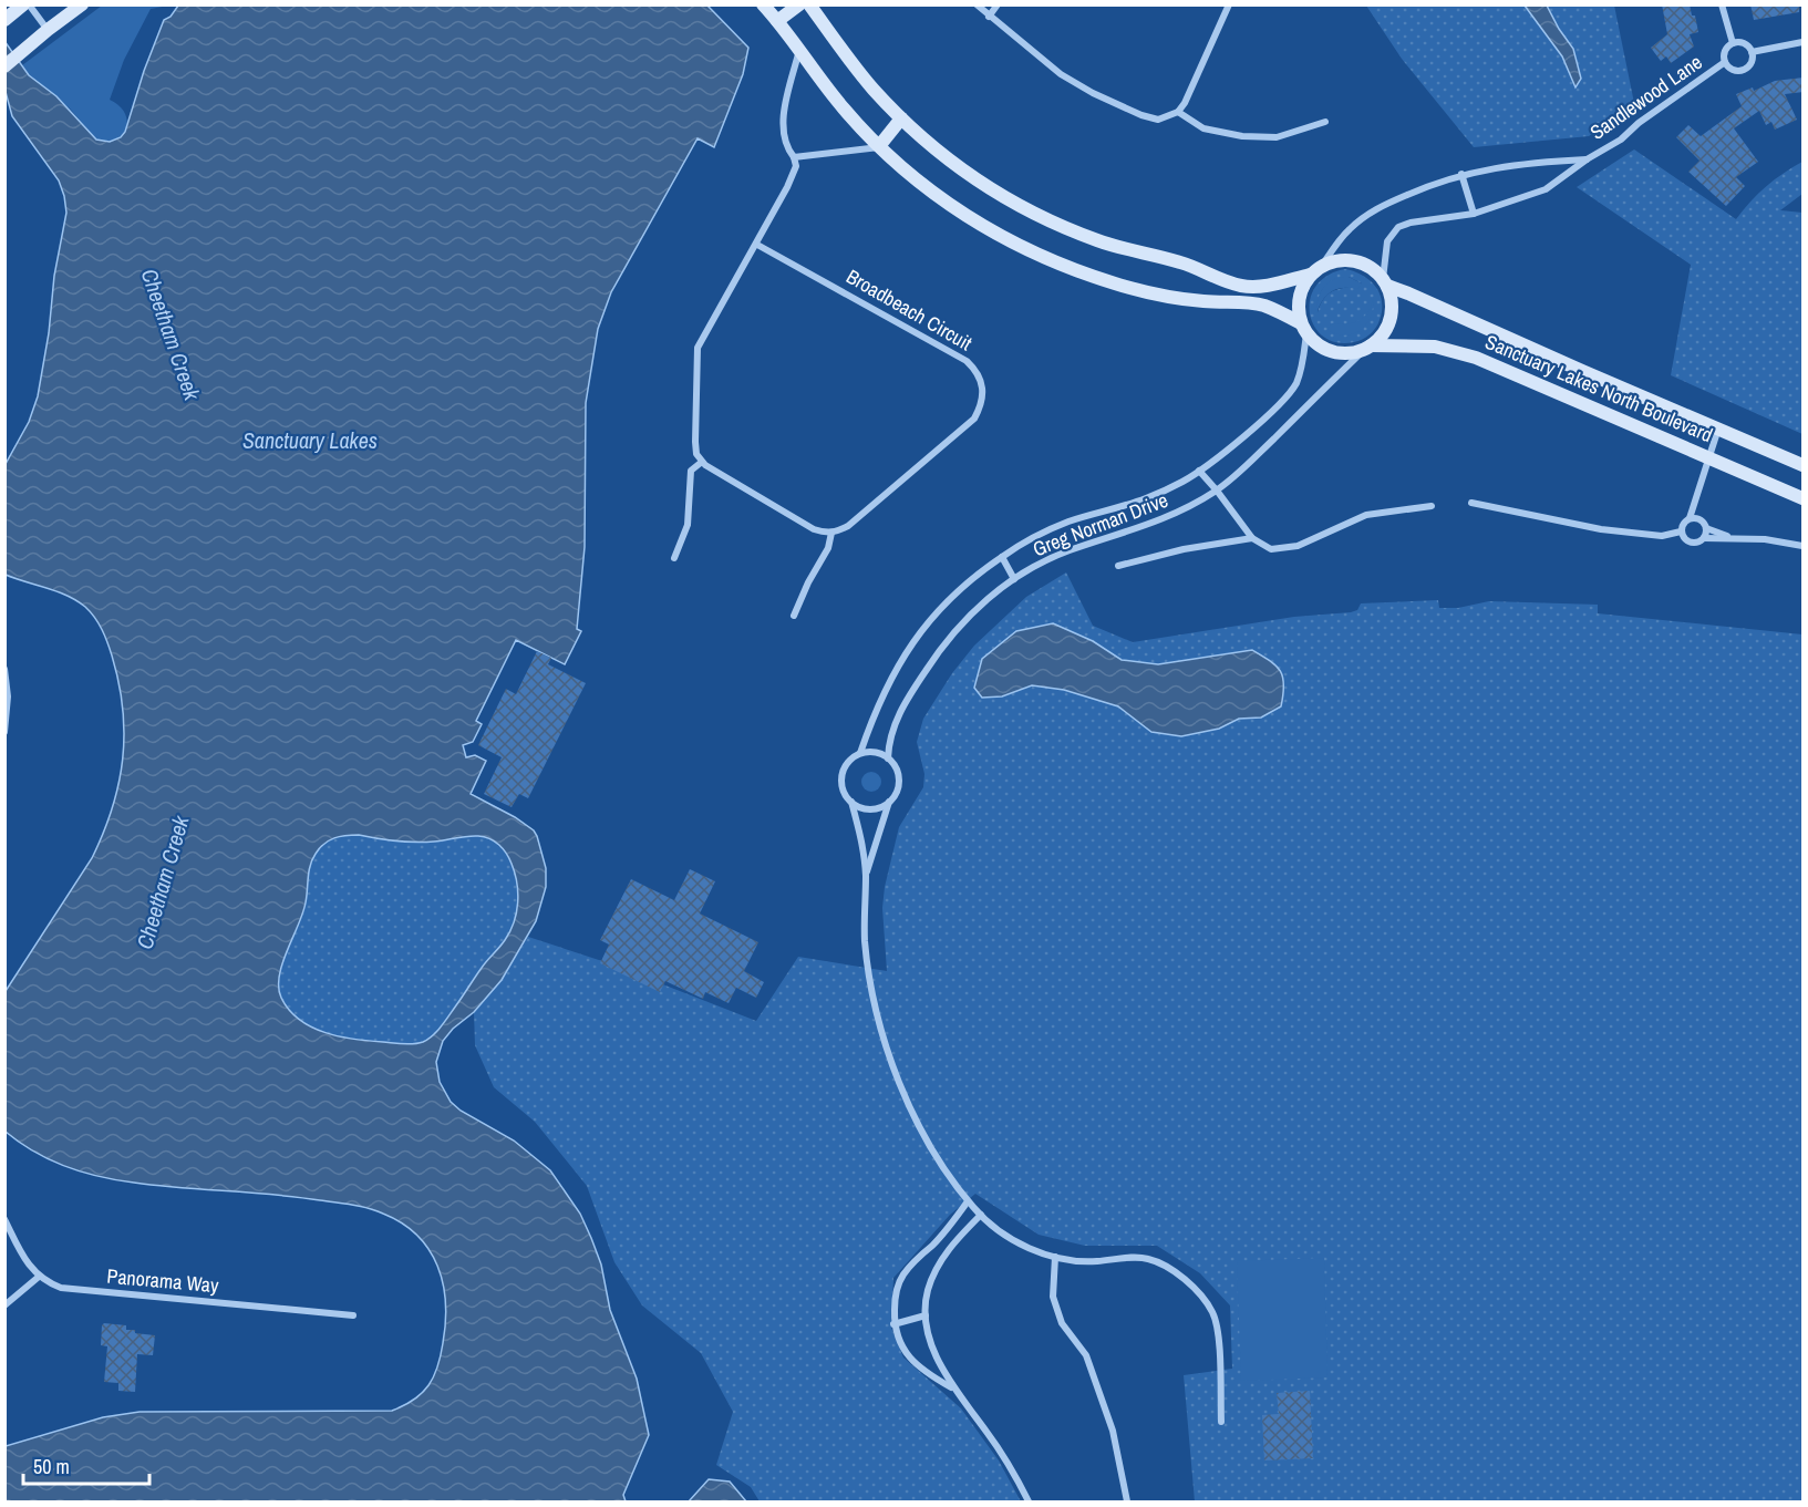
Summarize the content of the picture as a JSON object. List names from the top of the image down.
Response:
{
  "streets": {
    "street": [
      "Sandlewood Lane",
      "Broadbeach Circuit",
      "Sanctuary Lakes North Boulevard",
      "Greg Norman Drive",
      "Panorama Way"
    ]
  },
  "crossings": [
    ["Sandlewood Lane", "Sanctuary Lakes North Boulevard"],
    ["Sandlewood Lane", "Greg Norman Drive"],
    ["Sanctuary Lakes North Boulevard", "Greg Norman Drive"]
  ],
  "water": ["Cheetham Creek", "Sanctuary Lakes"],
  "scale_bar": "50 m"
}
